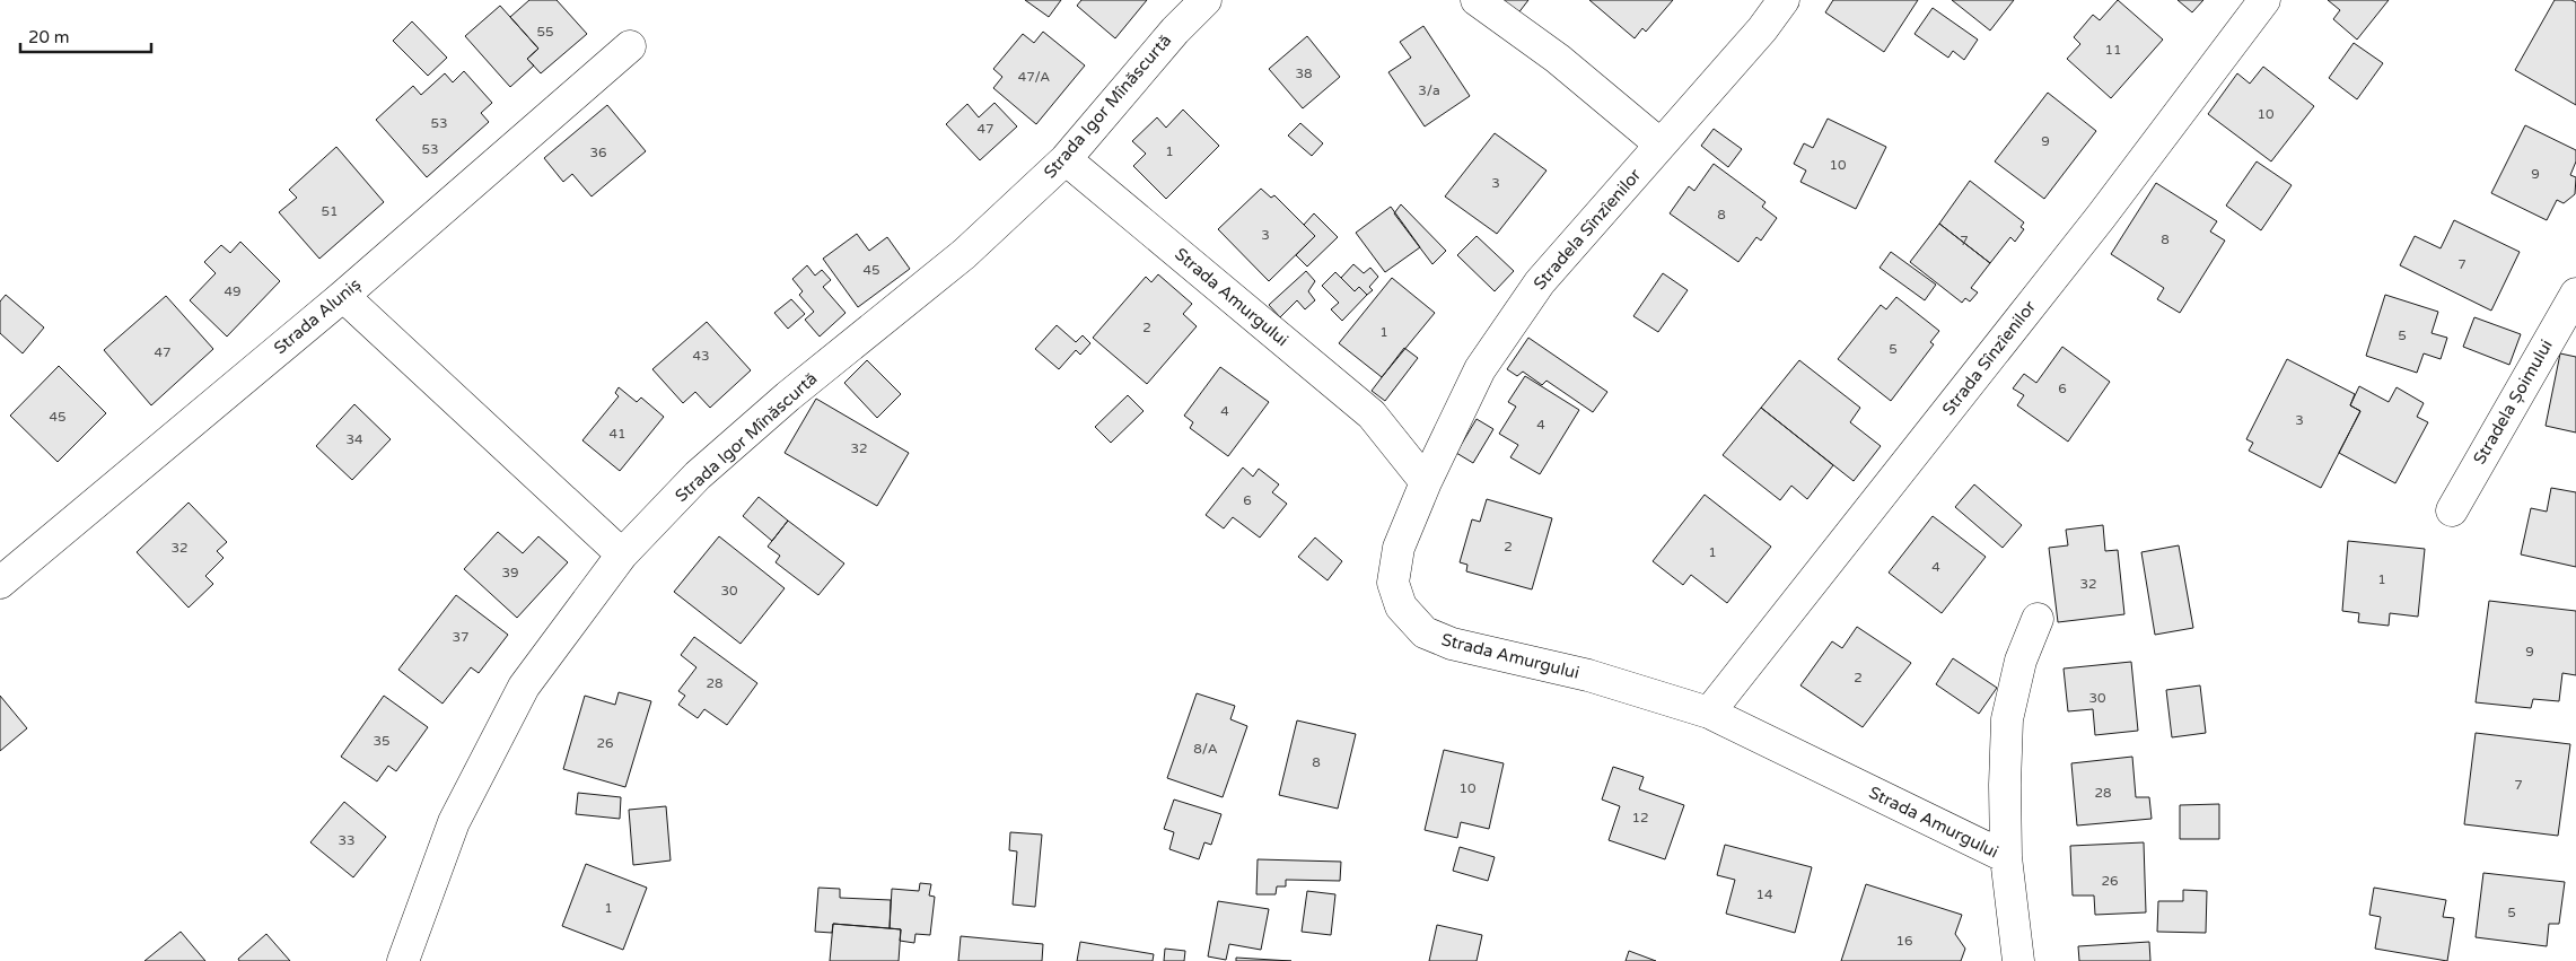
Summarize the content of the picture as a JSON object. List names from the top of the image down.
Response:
{
  "streets": {
    "street": [
      "Strada Igor Mînăscurtă",
      "Stradela Sînzîenilor",
      "Strada Amurgului",
      "Strada Aluniș",
      "Strada Sînzîenilor",
      "Stradela Șoimului"
    ]
  },
  "crossings": [
    ["Strada Igor Mînăscurtă", "Strada Amurgului"],
    ["Stradela Sînzîenilor", "Strada Amurgului"],
    ["Strada Amurgului", "Strada Sînzîenilor"]
  ],
  "house_numbers": [
    "55",
    "11",
    "38",
    "47/A",
    "3/a",
    "10",
    "53",
    "47",
    "9",
    "53",
    "1",
    "36",
    "10",
    "9",
    "3",
    "51",
    "8",
    "3",
    "8",
    "7",
    "7",
    "45",
    "49",
    "2",
    "1",
    "5",
    "5",
    "47",
    "43",
    "6",
    "4",
    "45",
    "3",
    "4",
    "41",
    "34",
    "32",
    "6",
    "2",
    "32",
    "1",
    "4",
    "39",
    "1",
    "32",
    "30",
    "37",
    "9",
    "2",
    "28",
    "30",
    "35",
    "26",
    "8/A",
    "8",
    "7",
    "10",
    "28",
    "12",
    "33",
    "26",
    "14",
    "1",
    "5",
    "16"
  ],
  "scale_bar": "20 m"
}
